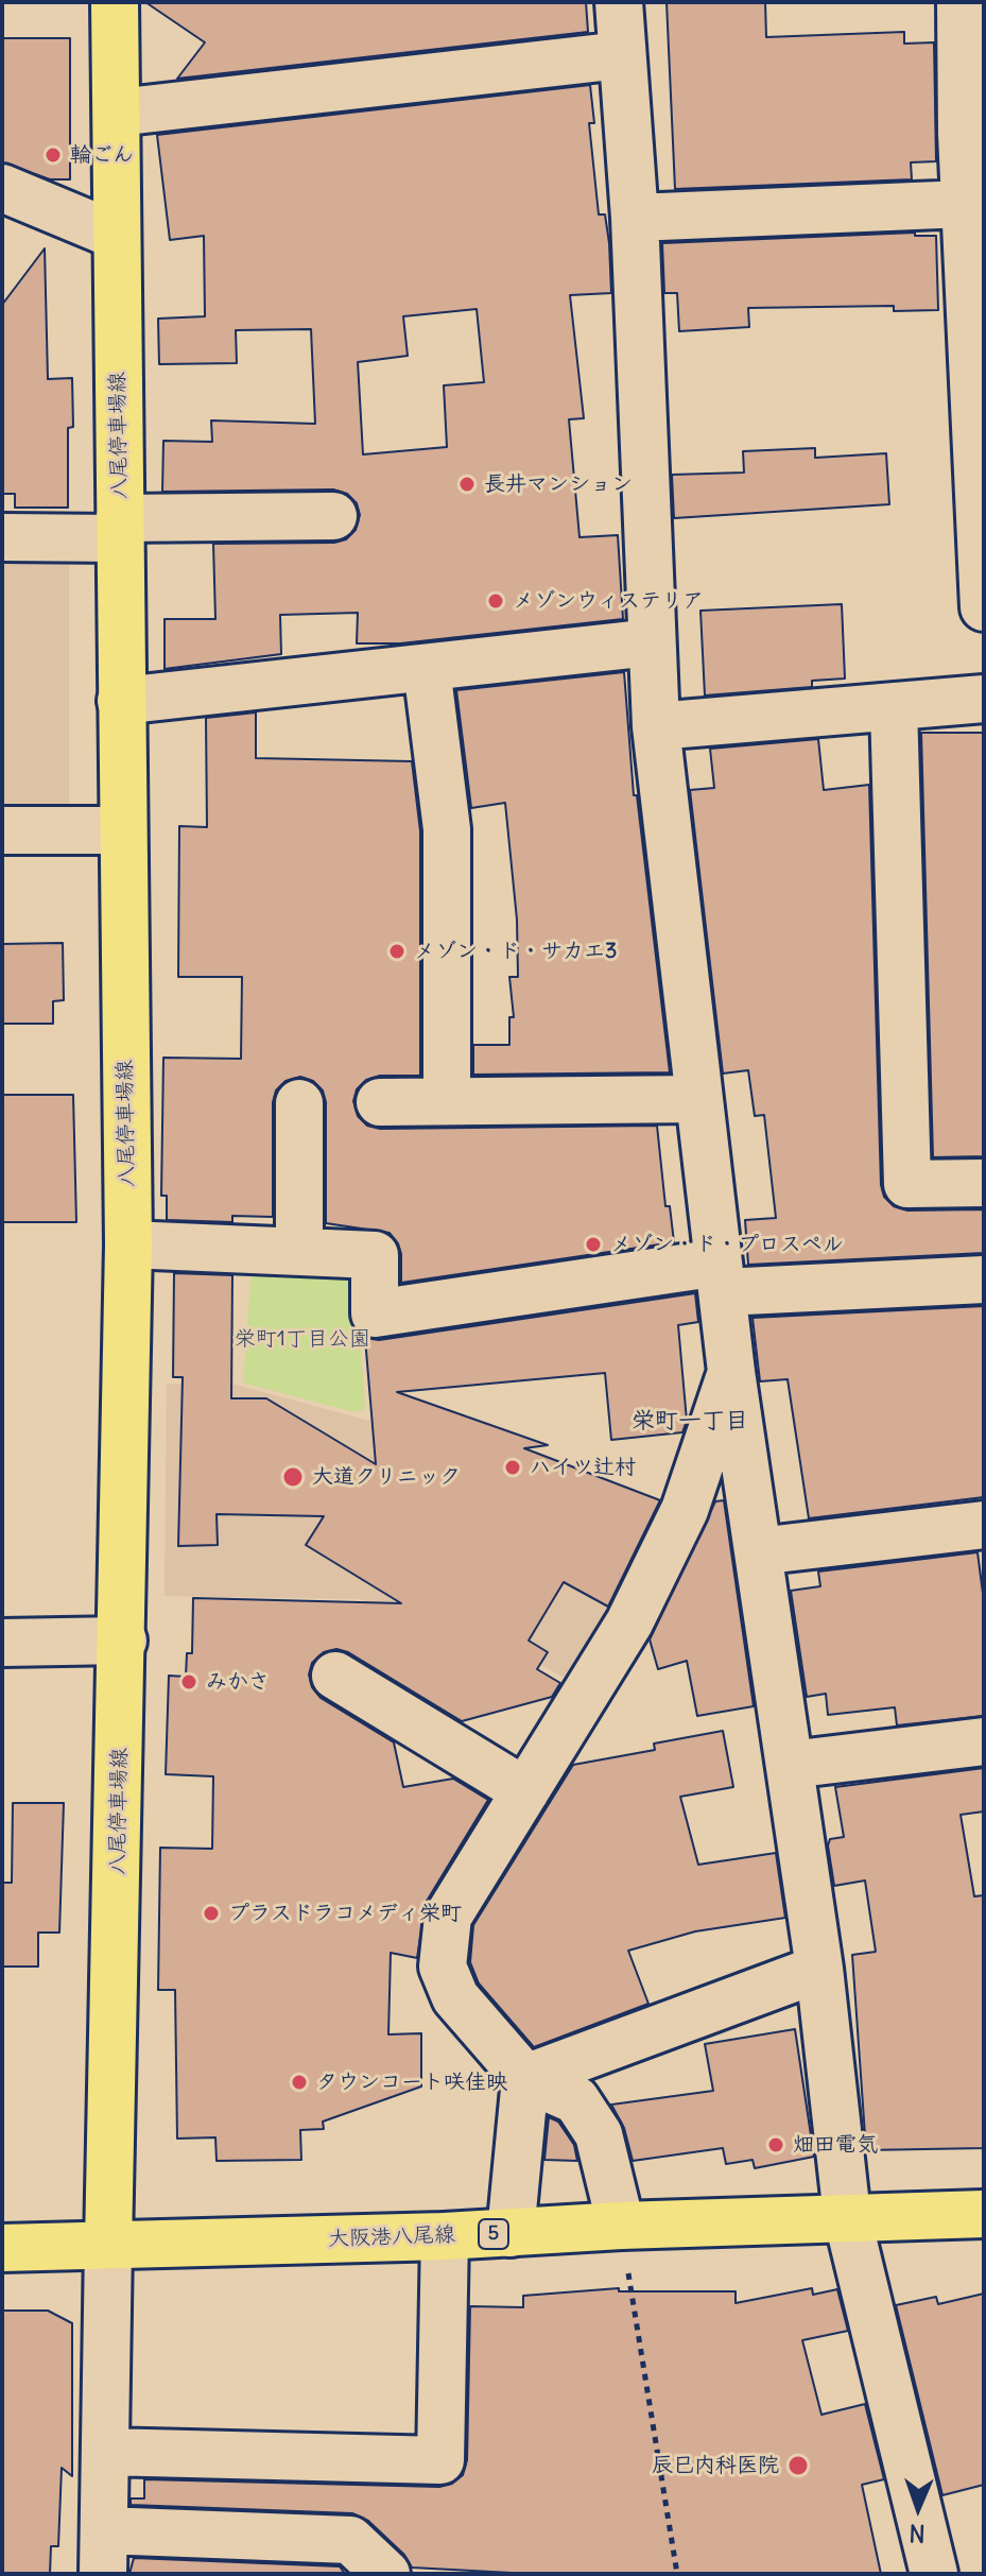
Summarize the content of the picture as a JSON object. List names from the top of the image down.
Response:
{
  "streets": {
    "main road": ["八尾停車場線", "5", "大阪港八尾線"]
  },
  "crossings": [
    ["八尾停車場線", "大阪港八尾線"]
  ],
  "districts": ["栄町一丁目"],
  "parks": ["栄町1丁目公園"],
  "places": [
    "輪ごん",
    "長井マンション",
    "メゾンウィステリア",
    "メゾン・ド・サカエ3",
    "メゾン・ド・プロスペル",
    "ハイツ辻村",
    "大道クリニック",
    "みかさ",
    "プラスドラコメディ栄町",
    "タウンコート咲佳映",
    "畑田電気",
    "辰巳内科医院"
  ],
  "north": "bottom"
}
